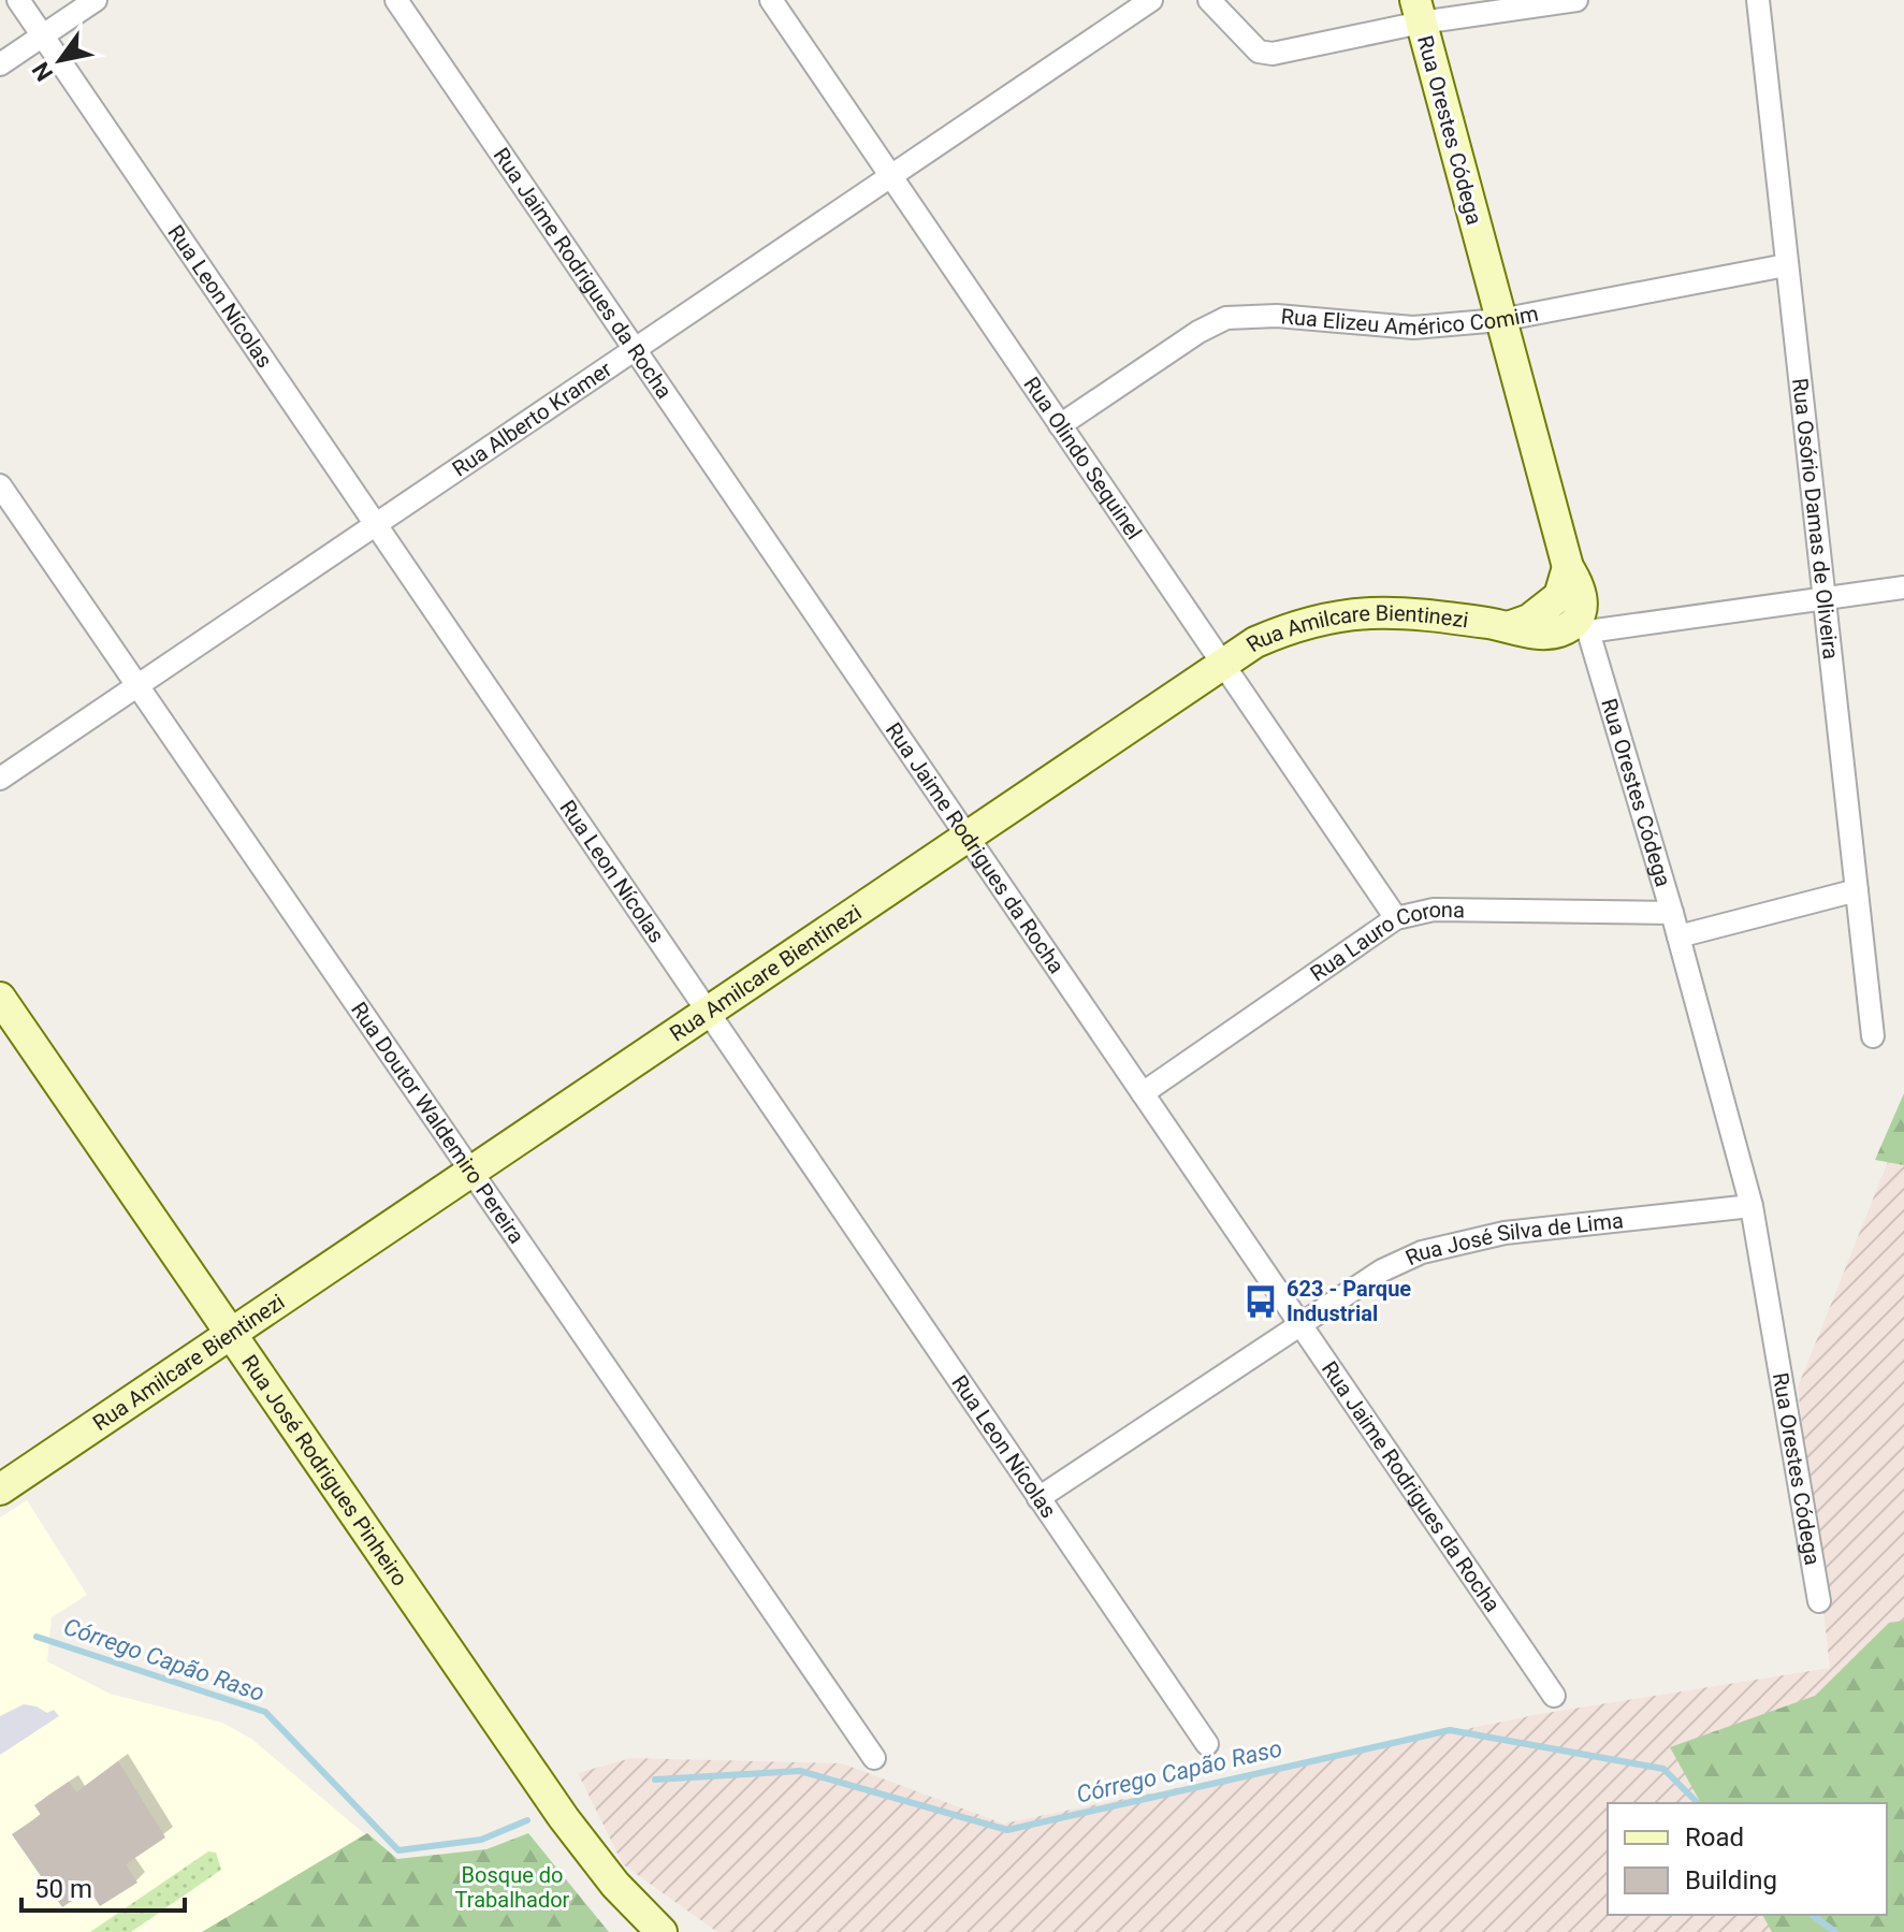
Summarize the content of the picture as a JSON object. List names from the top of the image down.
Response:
{
  "streets": {
    "main road": ["Rua Orestes Códega", "Rua Amilcare Bientinezi", "Rua José Rodrigues Pinheiro"],
    "street": [
      "Rua Jaime Rodrigues da Rocha",
      "Rua Leon Nícolas",
      "Rua Elizeu Américo Comim",
      "Rua Alberto Kramer",
      "Rua Olindo Sequinel",
      "Rua Osório Damas de Oliveira",
      "Rua Lauro Corona",
      "Rua Doutor Waldemiro Pereira",
      "Rua José Silva de Lima"
    ]
  },
  "crossings": [
    ["Rua Orestes Códega", "Rua Elizeu Américo Comim"],
    ["Rua Orestes Códega", "Rua Amilcare Bientinezi"],
    ["Rua Orestes Códega", "Rua Lauro Corona"],
    ["Rua Orestes Códega", "Rua José Silva de Lima"],
    ["Rua Jaime Rodrigues da Rocha", "Rua Alberto Kramer"],
    ["Rua Jaime Rodrigues da Rocha", "Rua Amilcare Bientinezi"],
    ["Rua Jaime Rodrigues da Rocha", "Rua Lauro Corona"],
    ["Rua Jaime Rodrigues da Rocha", "Rua José Silva de Lima"],
    ["Rua Leon Nícolas", "Rua Alberto Kramer"],
    ["Rua Leon Nícolas", "Rua Amilcare Bientinezi"],
    ["Rua Leon Nícolas", "Rua José Silva de Lima"],
    ["Rua Elizeu Américo Comim", "Rua Olindo Sequinel"],
    ["Rua Elizeu Américo Comim", "Rua Osório Damas de Oliveira"],
    ["Rua Alberto Kramer", "Rua Olindo Sequinel"],
    ["Rua Alberto Kramer", "Rua Doutor Waldemiro Pereira"],
    ["Rua Olindo Sequinel", "Rua Amilcare Bientinezi"],
    ["Rua Olindo Sequinel", "Rua Lauro Corona"],
    ["Rua Osório Damas de Oliveira", "Rua Amilcare Bientinezi"],
    ["Rua Amilcare Bientinezi", "Rua Doutor Waldemiro Pereira"],
    ["Rua Amilcare Bientinezi", "Rua José Rodrigues Pinheiro"]
  ],
  "water": ["Córrego Capão Raso"],
  "parks": ["Bosque do Trabalhador"],
  "places": {
    "bus stop": ["623 - Parque Industrial"]
  },
  "legend": ["Road", "Building"],
  "scale_bar": "50 m",
  "north": "bottom left"
}
